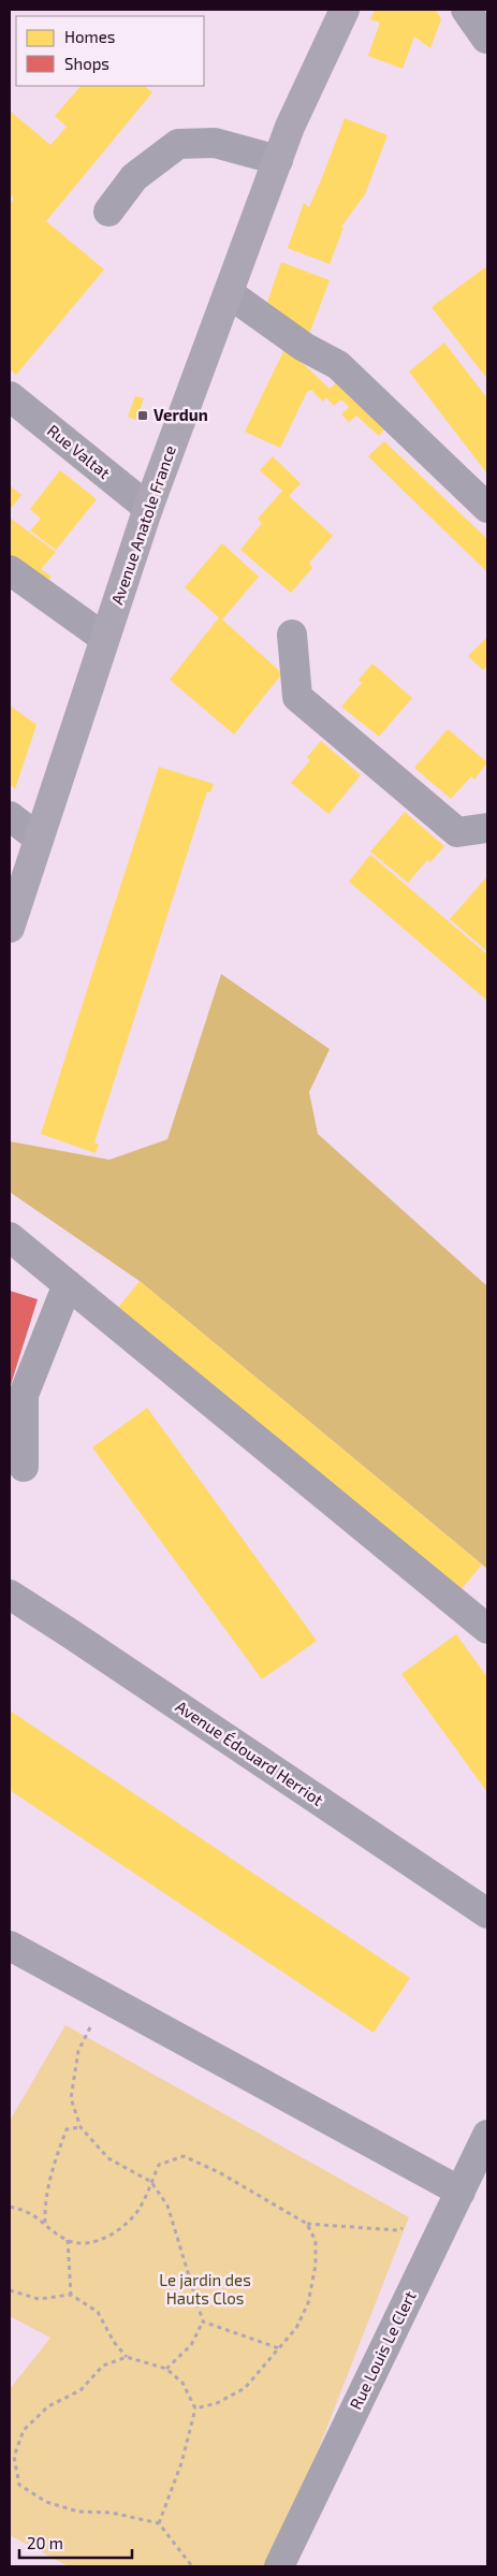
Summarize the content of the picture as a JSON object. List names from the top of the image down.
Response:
{
  "streets": {
    "main road": ["Avenue Anatole France"],
    "street": ["Rue Valtat", "Avenue Édouard Herriot", "Rue Louis Le Clert"]
  },
  "crossings": [
    ["Rue Valtat", "Avenue Anatole France"]
  ],
  "parks": ["Le jardin des Hauts Clos"],
  "places": {
    "transit": ["Verdun"]
  },
  "legend": ["Homes", "Shops"],
  "scale_bar": "20 m"
}
